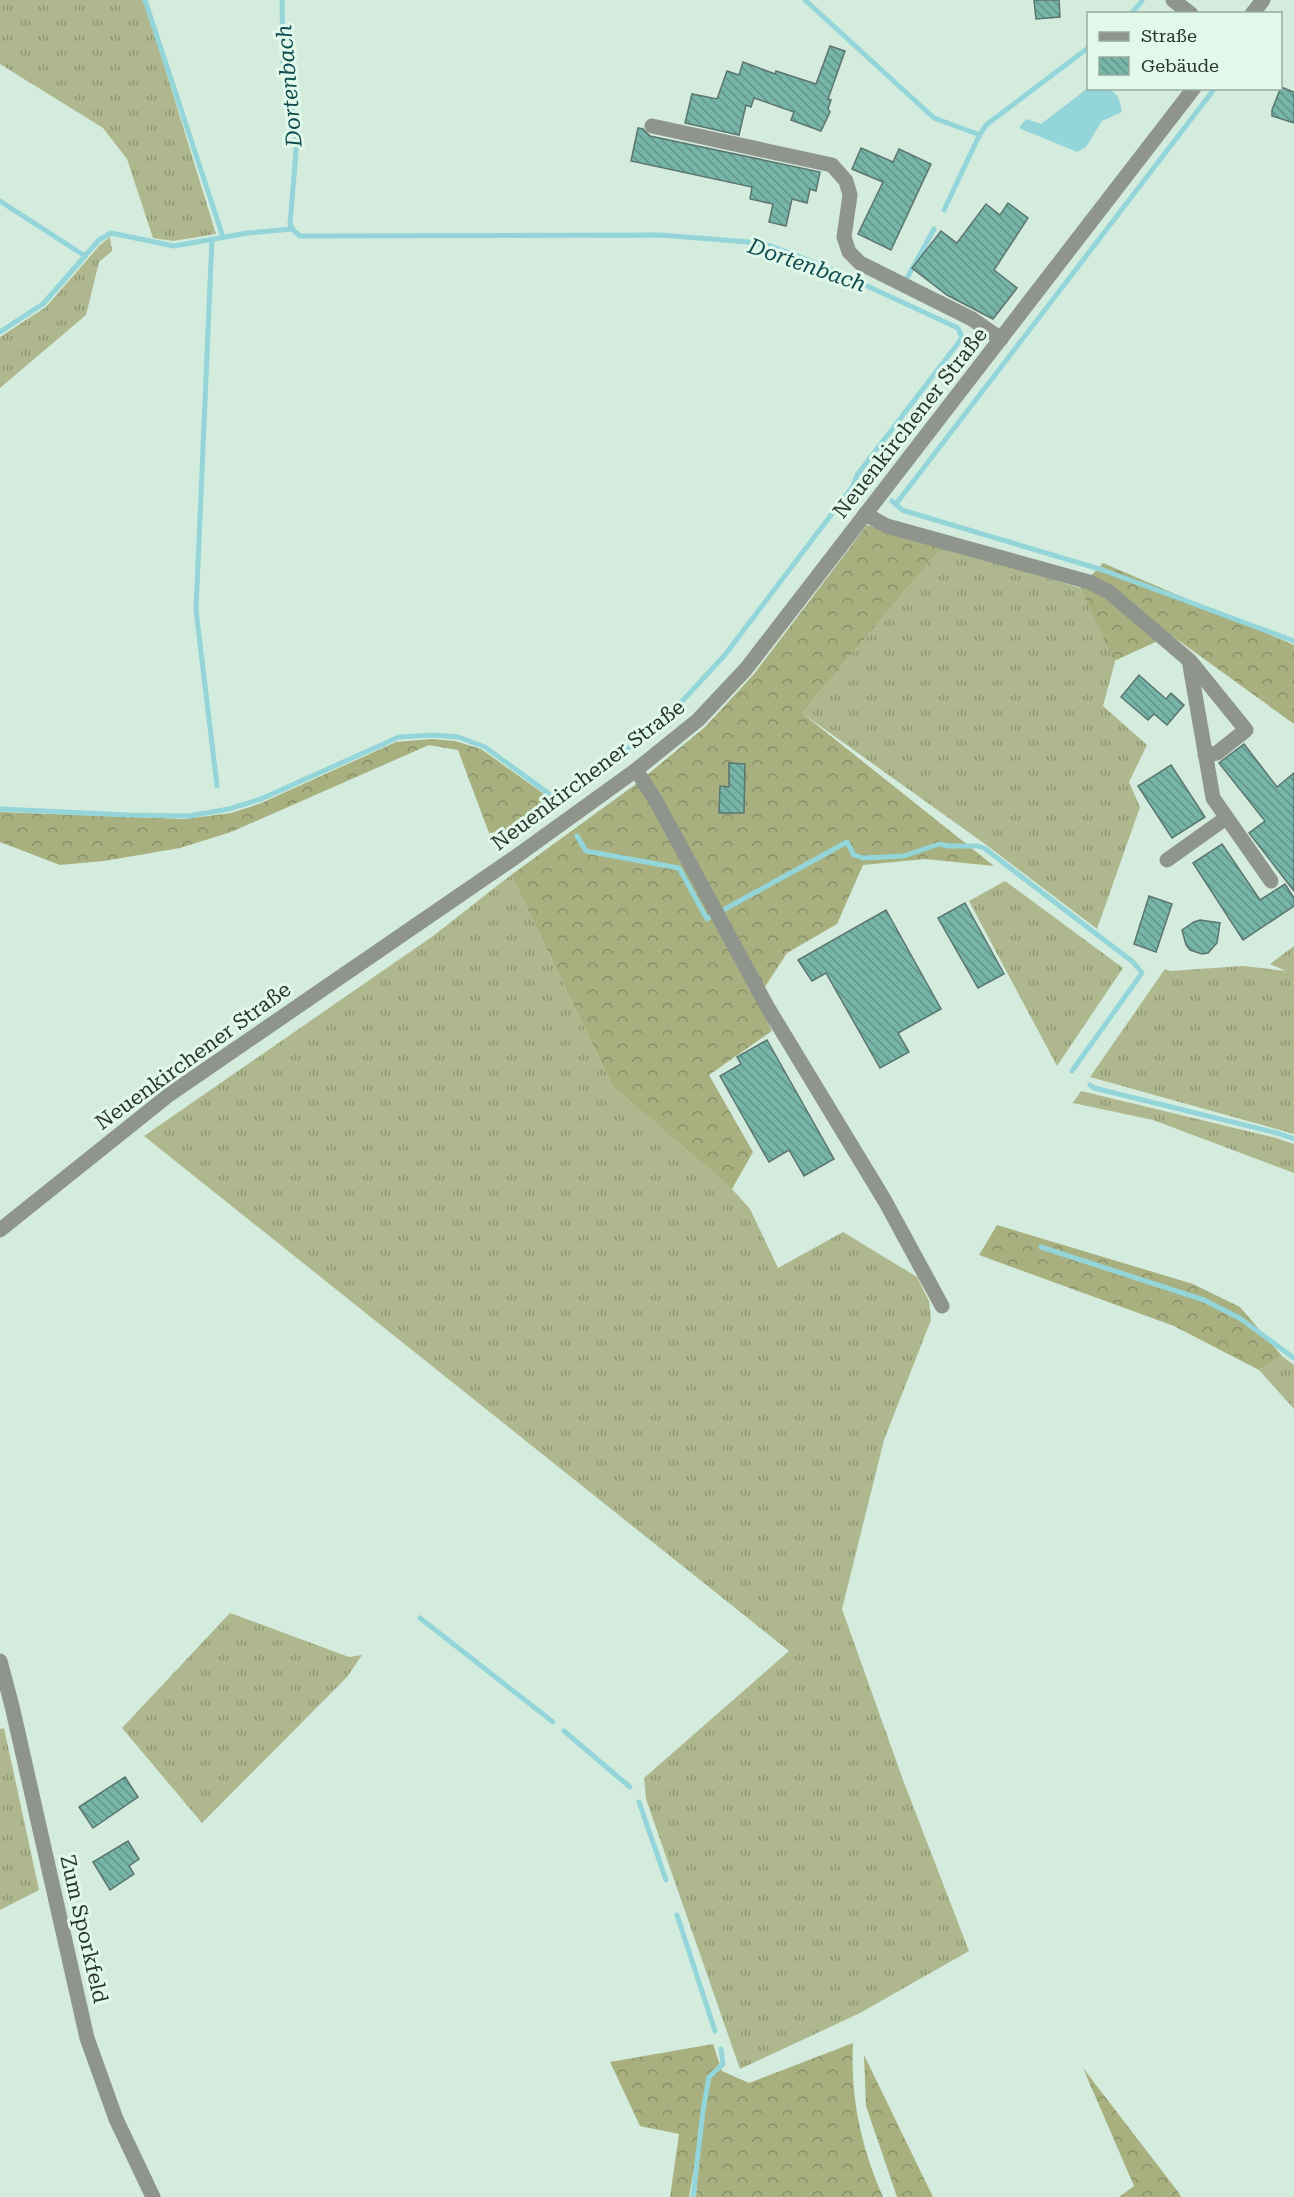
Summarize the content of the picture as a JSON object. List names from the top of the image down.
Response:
{
  "streets": {
    "street": ["Neuenkirchener Straße", "Zum Sporkfeld"]
  },
  "water": ["Dortenbach"],
  "legend": ["Straße", "Gebäude"]
}
